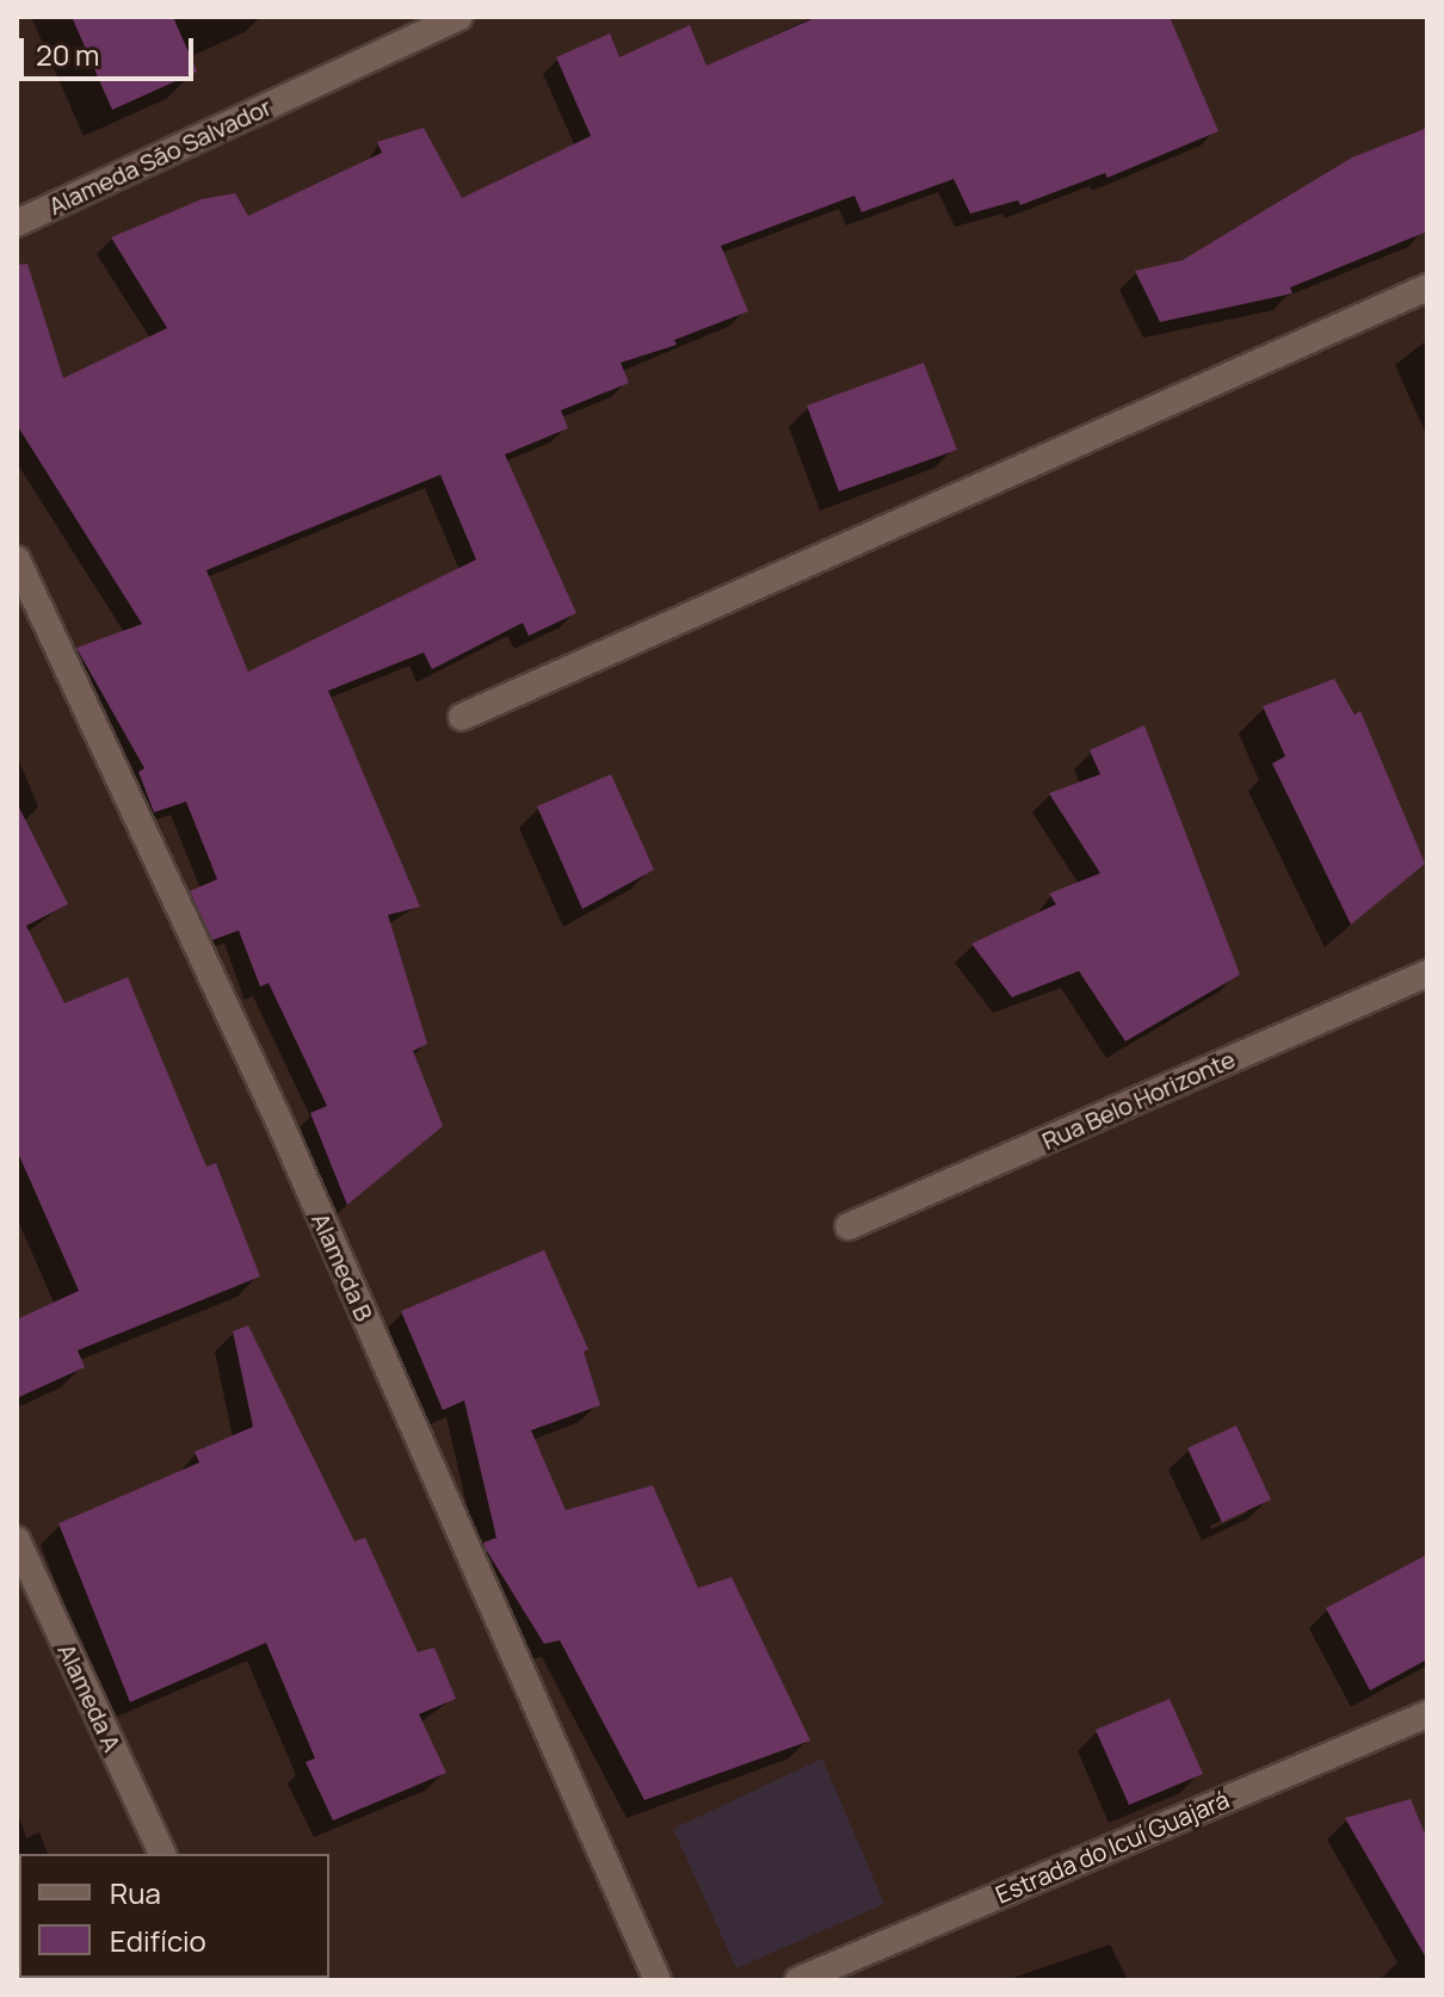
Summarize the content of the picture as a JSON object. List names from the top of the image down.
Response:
{
  "streets": {
    "street": [
      "Alameda São Salvador",
      "Rua Belo Horizonte",
      "Alameda B",
      "Alameda A",
      "Estrada do Icuí Guajará"
    ]
  },
  "legend": ["Rua", "Edifício"],
  "scale_bar": "20 m"
}
